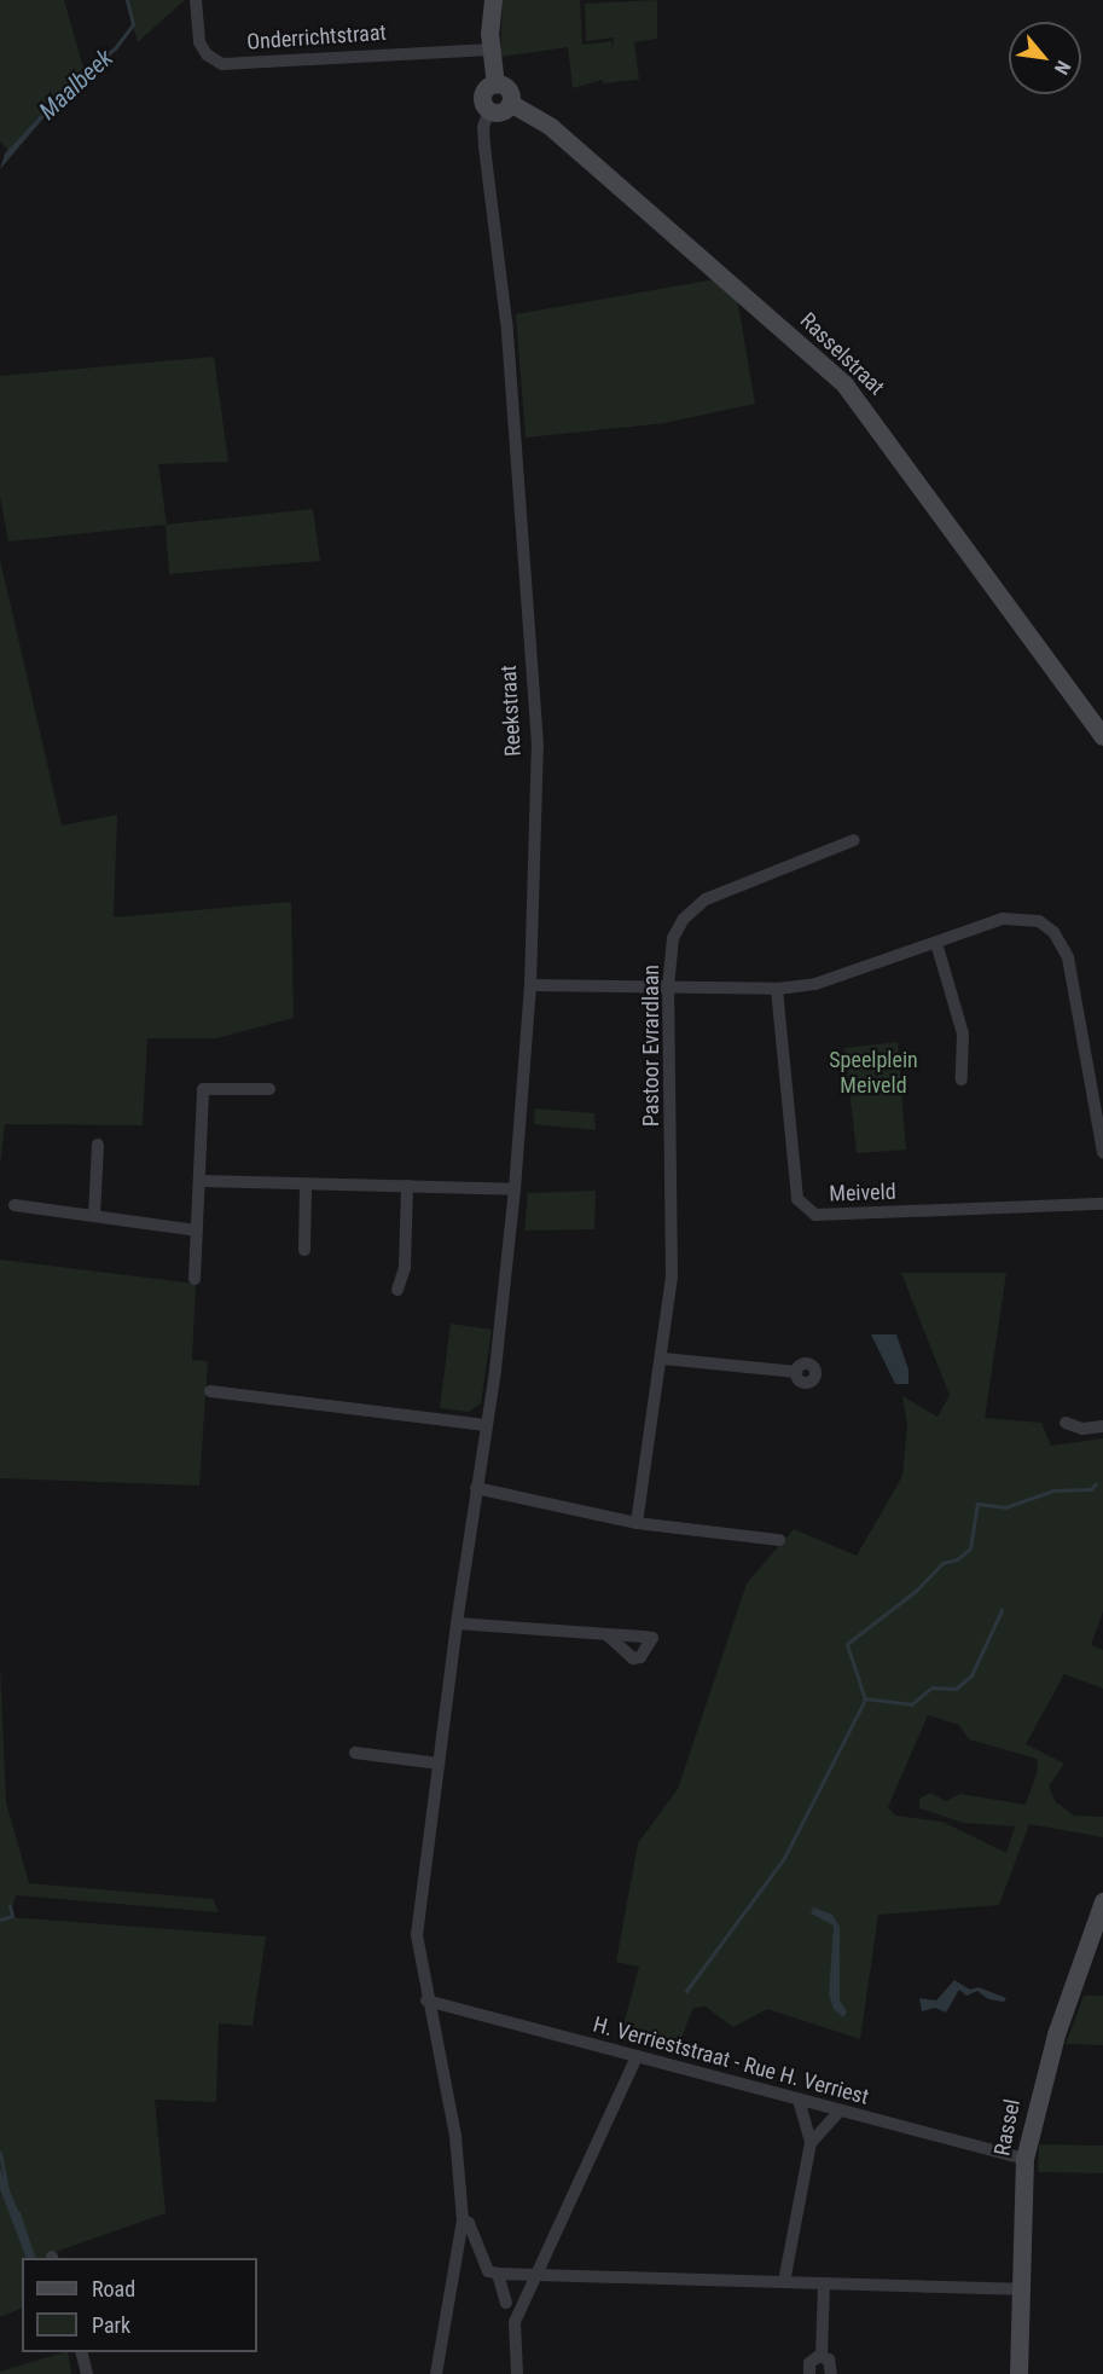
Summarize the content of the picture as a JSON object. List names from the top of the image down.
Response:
{
  "streets": {
    "street": [
      "Onderrichtstraat",
      "Rasselstraat",
      "Reekstraat",
      "Pastoor Evrardlaan",
      "Meiveld",
      "H. Verrieststraat - Rue H. Verriest",
      "Rassel"
    ]
  },
  "crossings": [
    ["Rasselstraat", "Reekstraat"],
    ["Reekstraat", "H. Verrieststraat - Rue H. Verriest"],
    ["H. Verrieststraat - Rue H. Verriest", "Rassel"]
  ],
  "water": ["Maalbeek"],
  "parks": ["Speelplein Meiveld"],
  "legend": ["Road", "Park"],
  "north": "bottom right"
}
